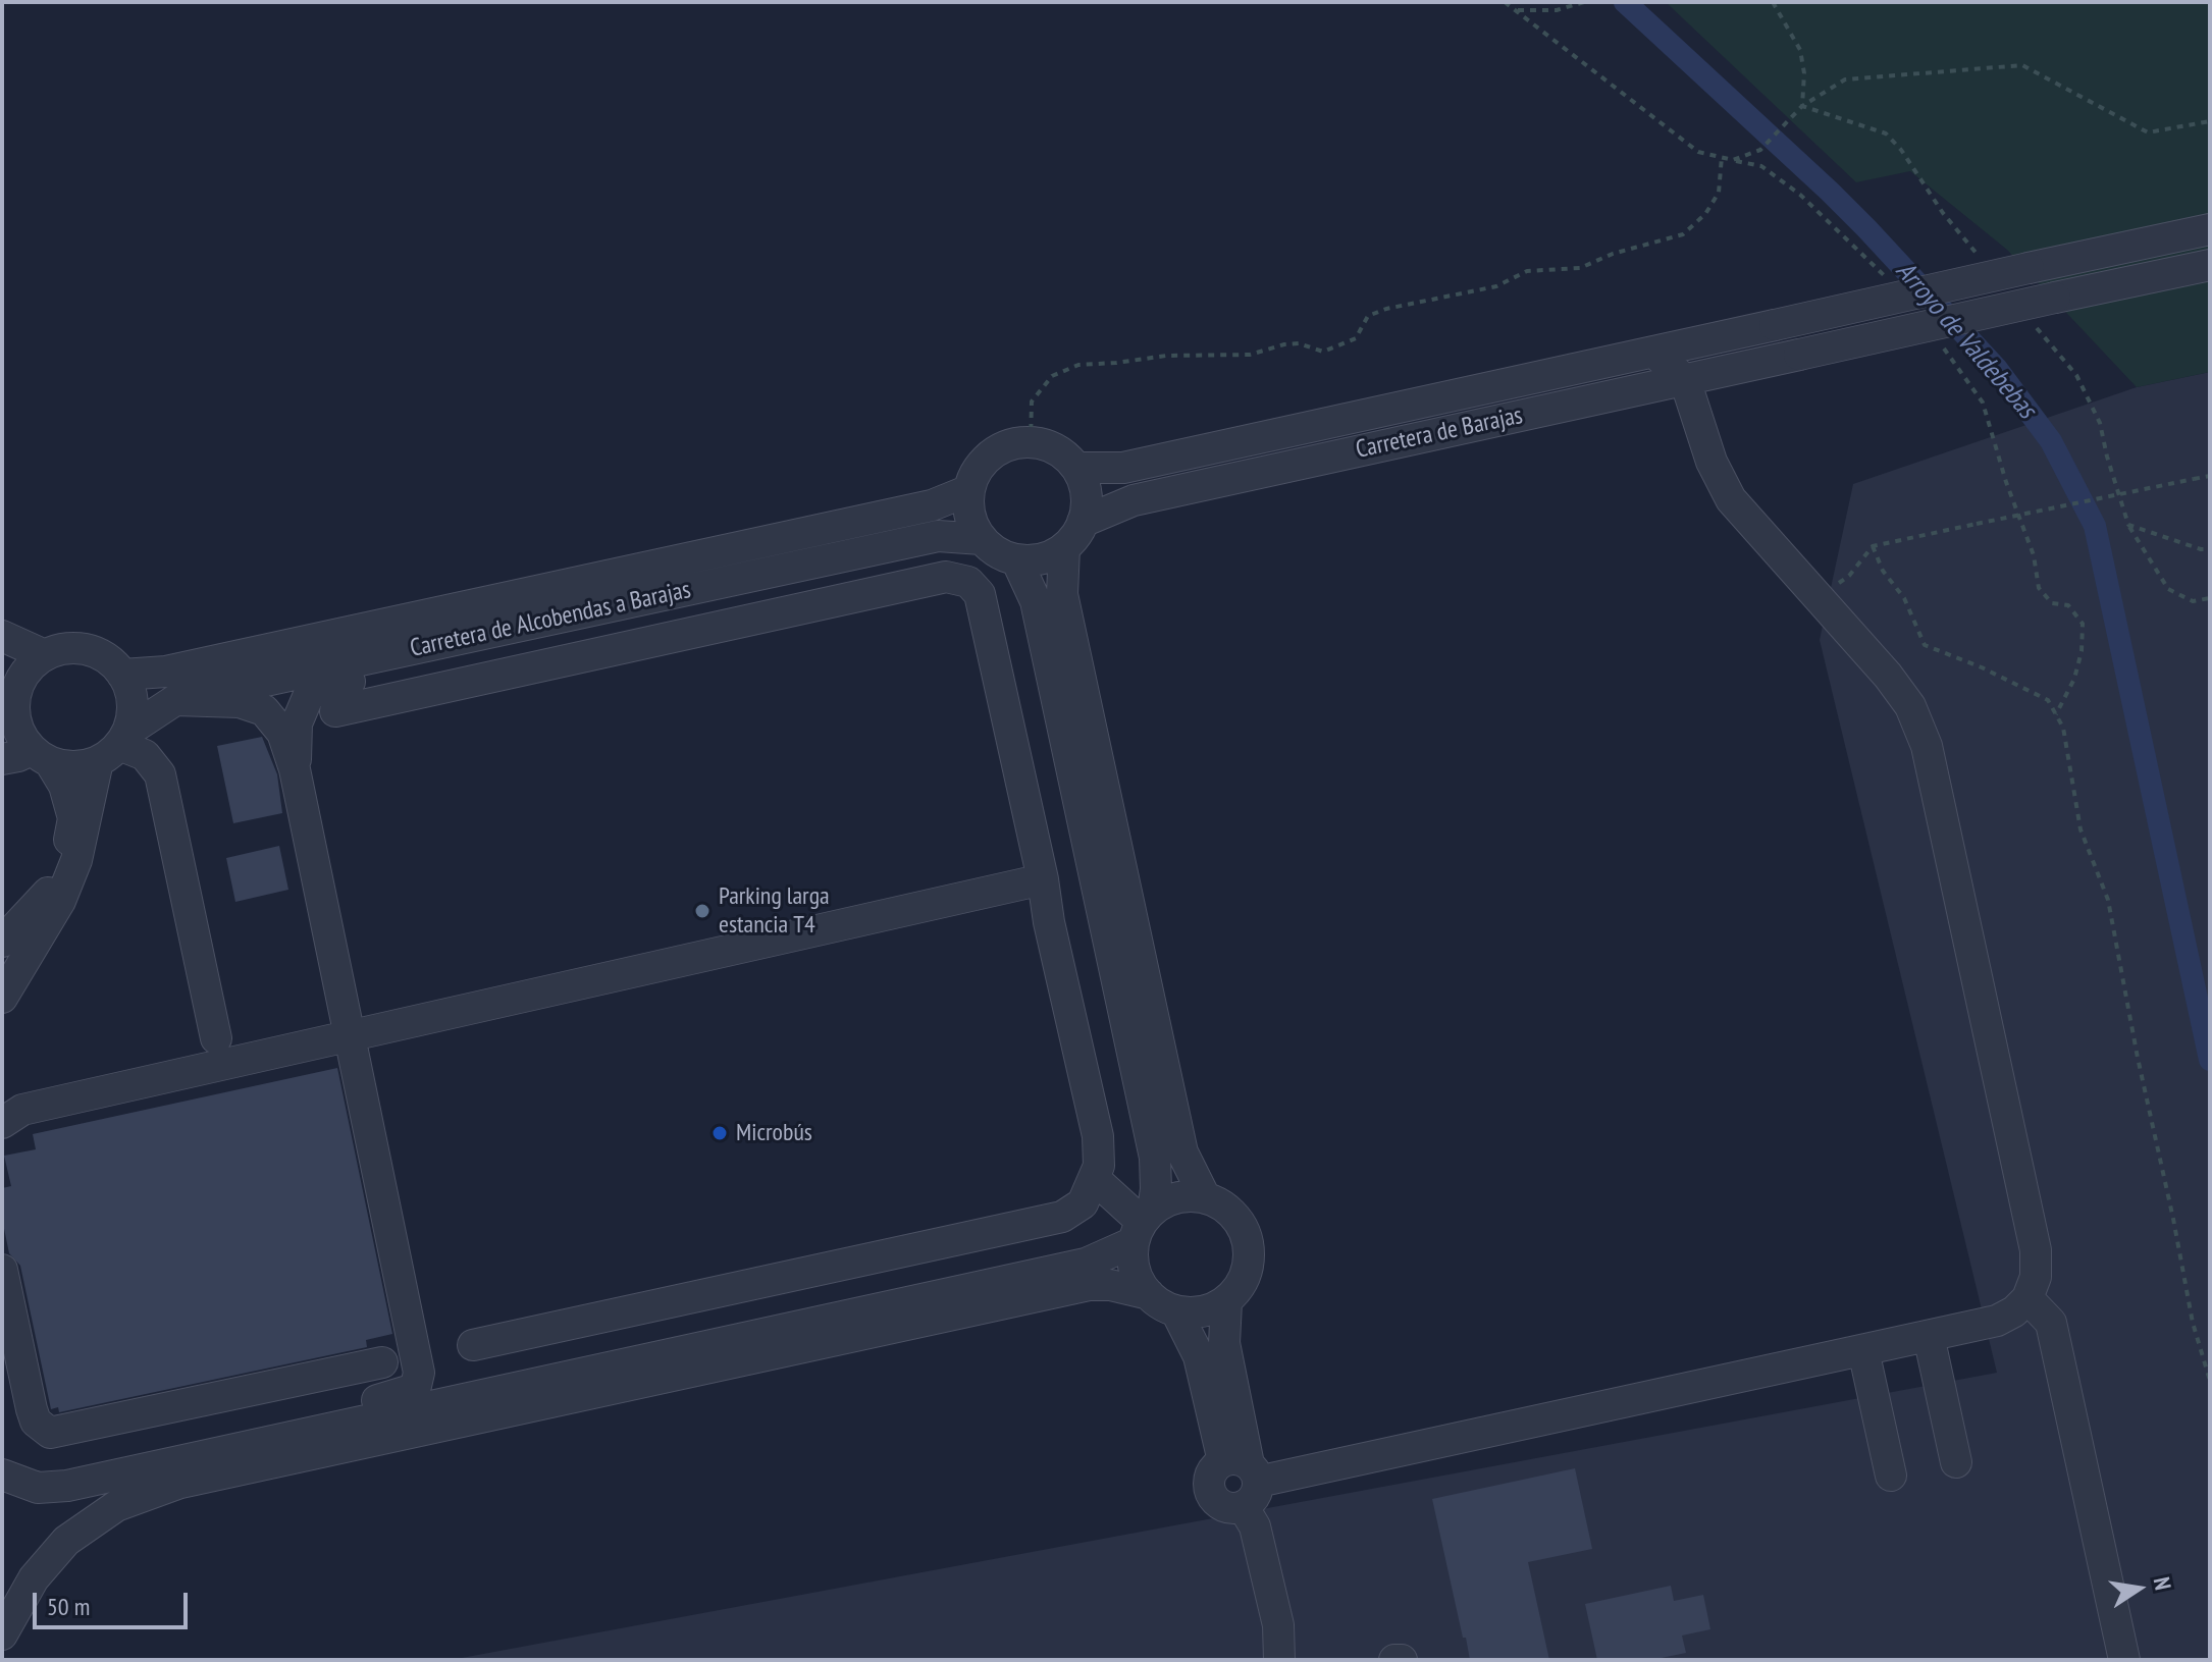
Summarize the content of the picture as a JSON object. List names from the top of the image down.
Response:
{
  "streets": {
    "street": ["Carretera de Barajas", "Carretera de Alcobendas a Barajas"]
  },
  "crossings": [
    ["Carretera de Barajas", "Carretera de Alcobendas a Barajas"]
  ],
  "water": ["Arroyo de Valdebebas"],
  "places": ["Parking larga estancia T4", "Microbús"],
  "scale_bar": "50 m",
  "north": "right"
}
